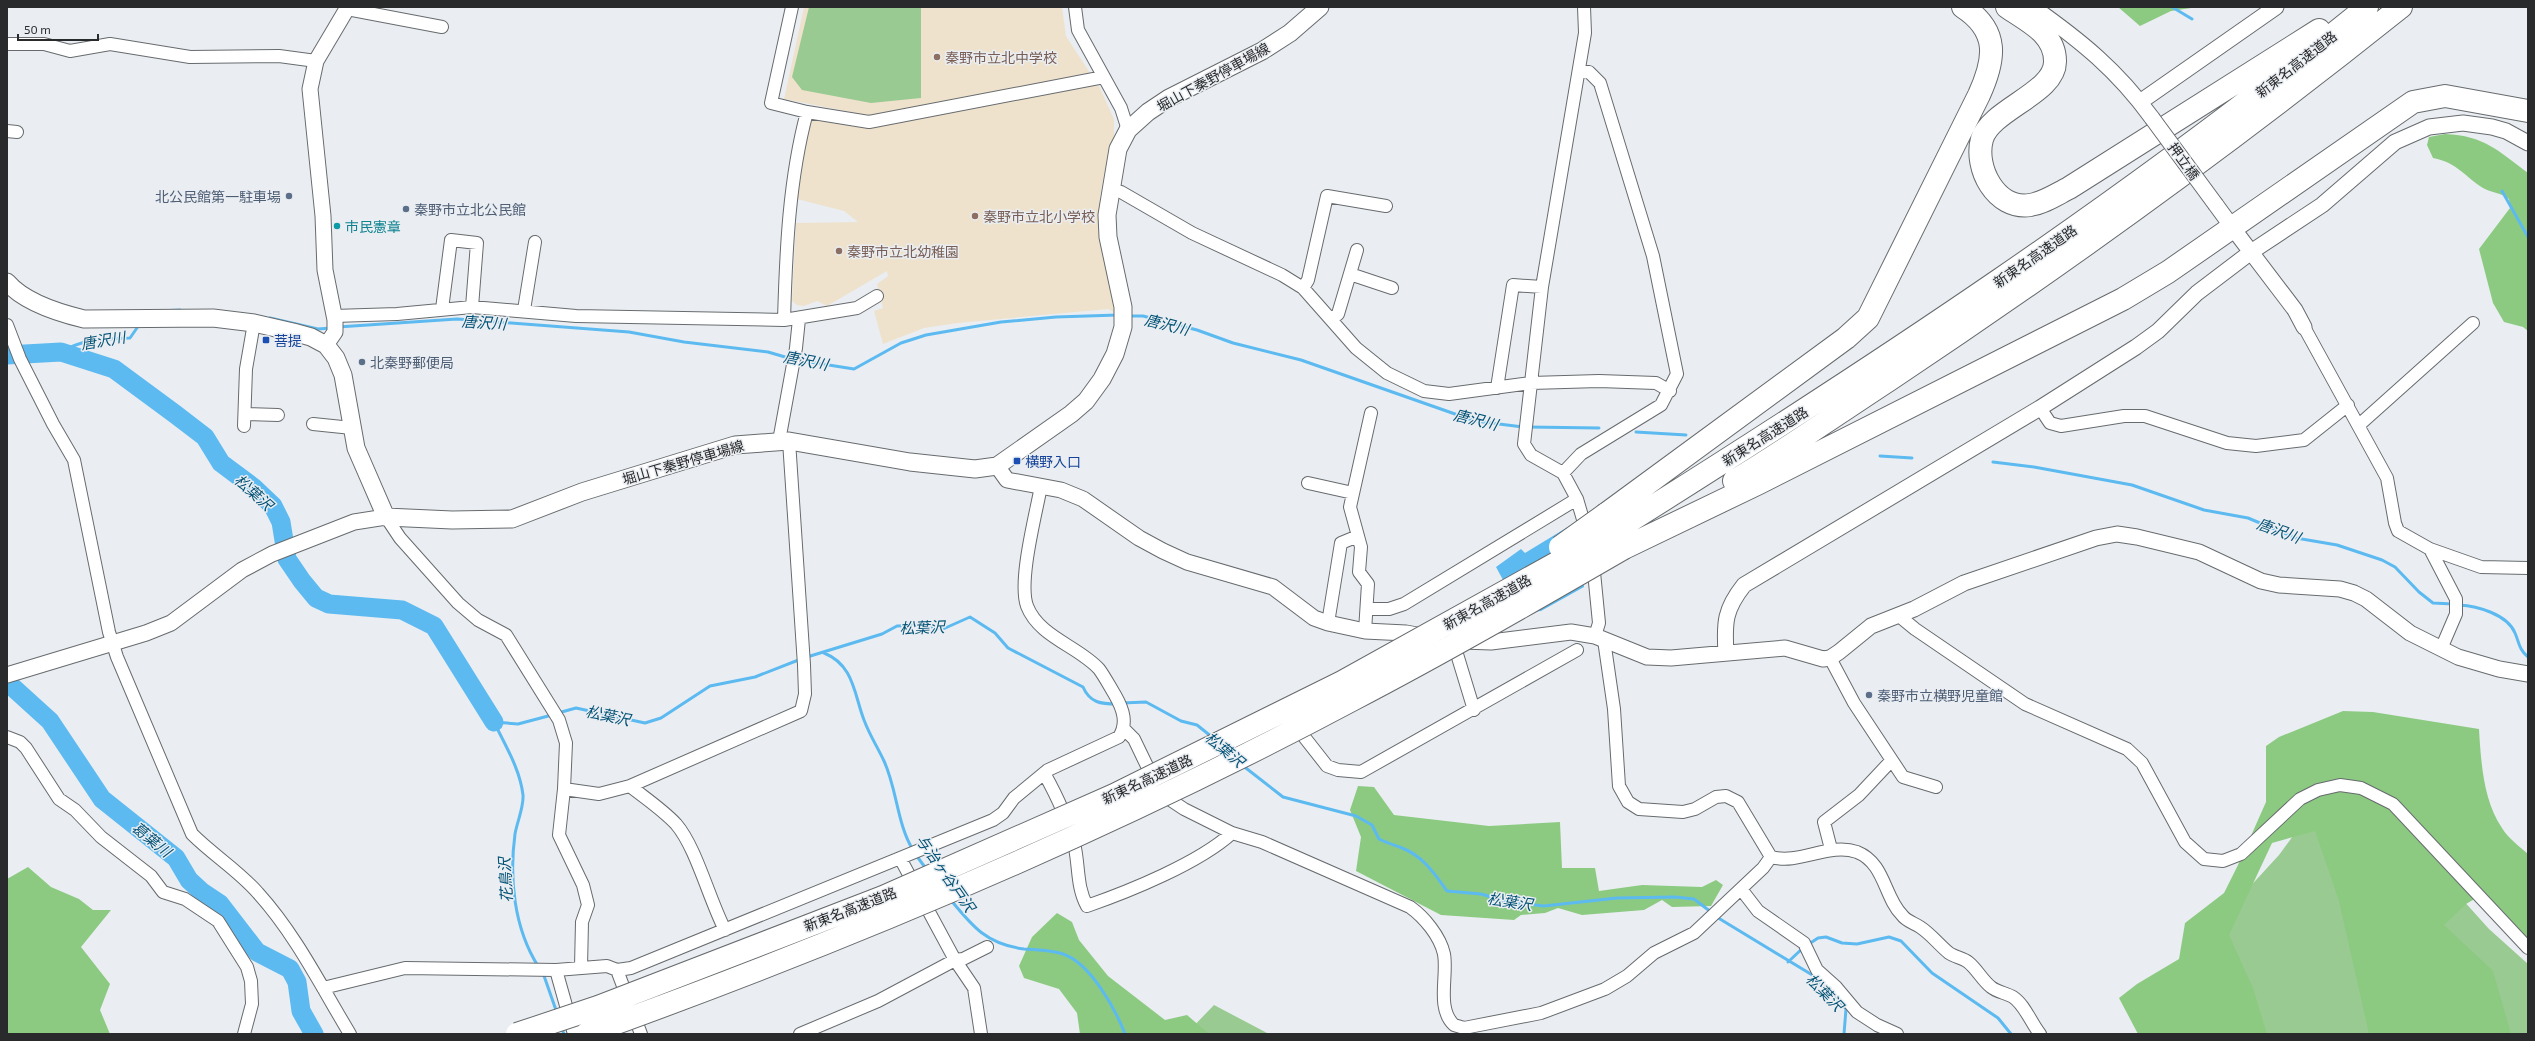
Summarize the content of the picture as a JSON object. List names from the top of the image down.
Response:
{
  "streets": {
    "highway": ["新東名高速道路"],
    "main road": ["堀山下秦野停車場線"],
    "street": ["押立橋"]
  },
  "water": [
    "唐沢川",
    "松葉沢",
    "葛葉川",
    "与治ヶ谷戸沢",
    "花鳥沢"
  ],
  "places": {
    "other": [
      "秦野市立北中学校",
      "北公民館第一駐車場",
      "秦野市立北公民館",
      "秦野市立北小学校",
      "市民憲章",
      "秦野市立北幼稚園",
      "北秦野郵便局",
      "秦野市立横野児童館"
    ],
    "transit": ["菩提", "横野入口"]
  },
  "scale_bar": "50 m"
}
